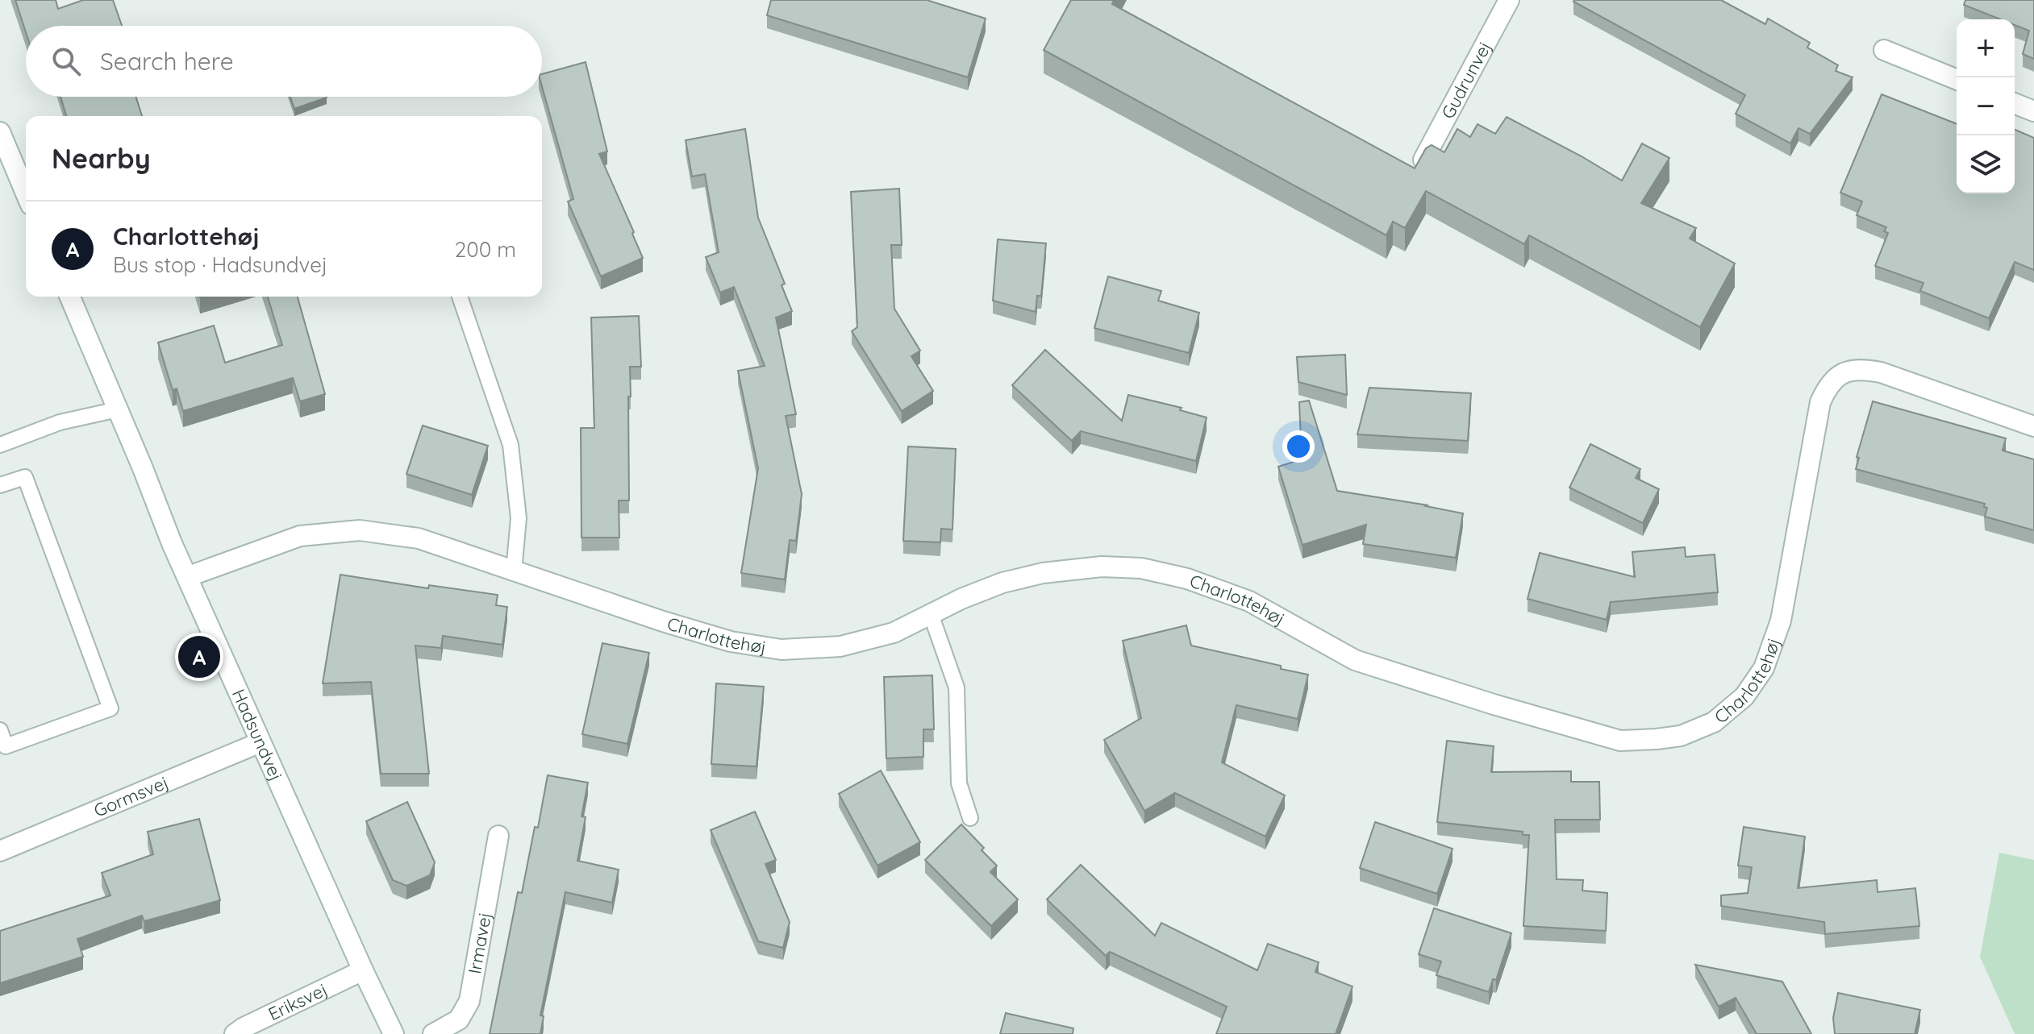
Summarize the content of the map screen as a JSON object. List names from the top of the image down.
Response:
{
  "streets": {
    "street": [
      "Gudrunvej",
      "Charlottehøj",
      "Hadsundvej",
      "Gormsvej",
      "Irmavej",
      "Eriksvej"
    ]
  },
  "crossings": [
    ["Charlottehøj", "Hadsundvej"],
    ["Hadsundvej", "Gormsvej"],
    ["Hadsundvej", "Eriksvej"]
  ],
  "page": {
    "map_buttons": ["+", "−"],
    "search": "Search here",
    "heading": "Nearby",
    "list": [
      {
        "mark": "A",
        "name": "Charlottehøj",
        "note": "Bus stop · Hadsundvej",
        "value": "200 m"
      }
    ],
    "pins": "A"
  }
}
